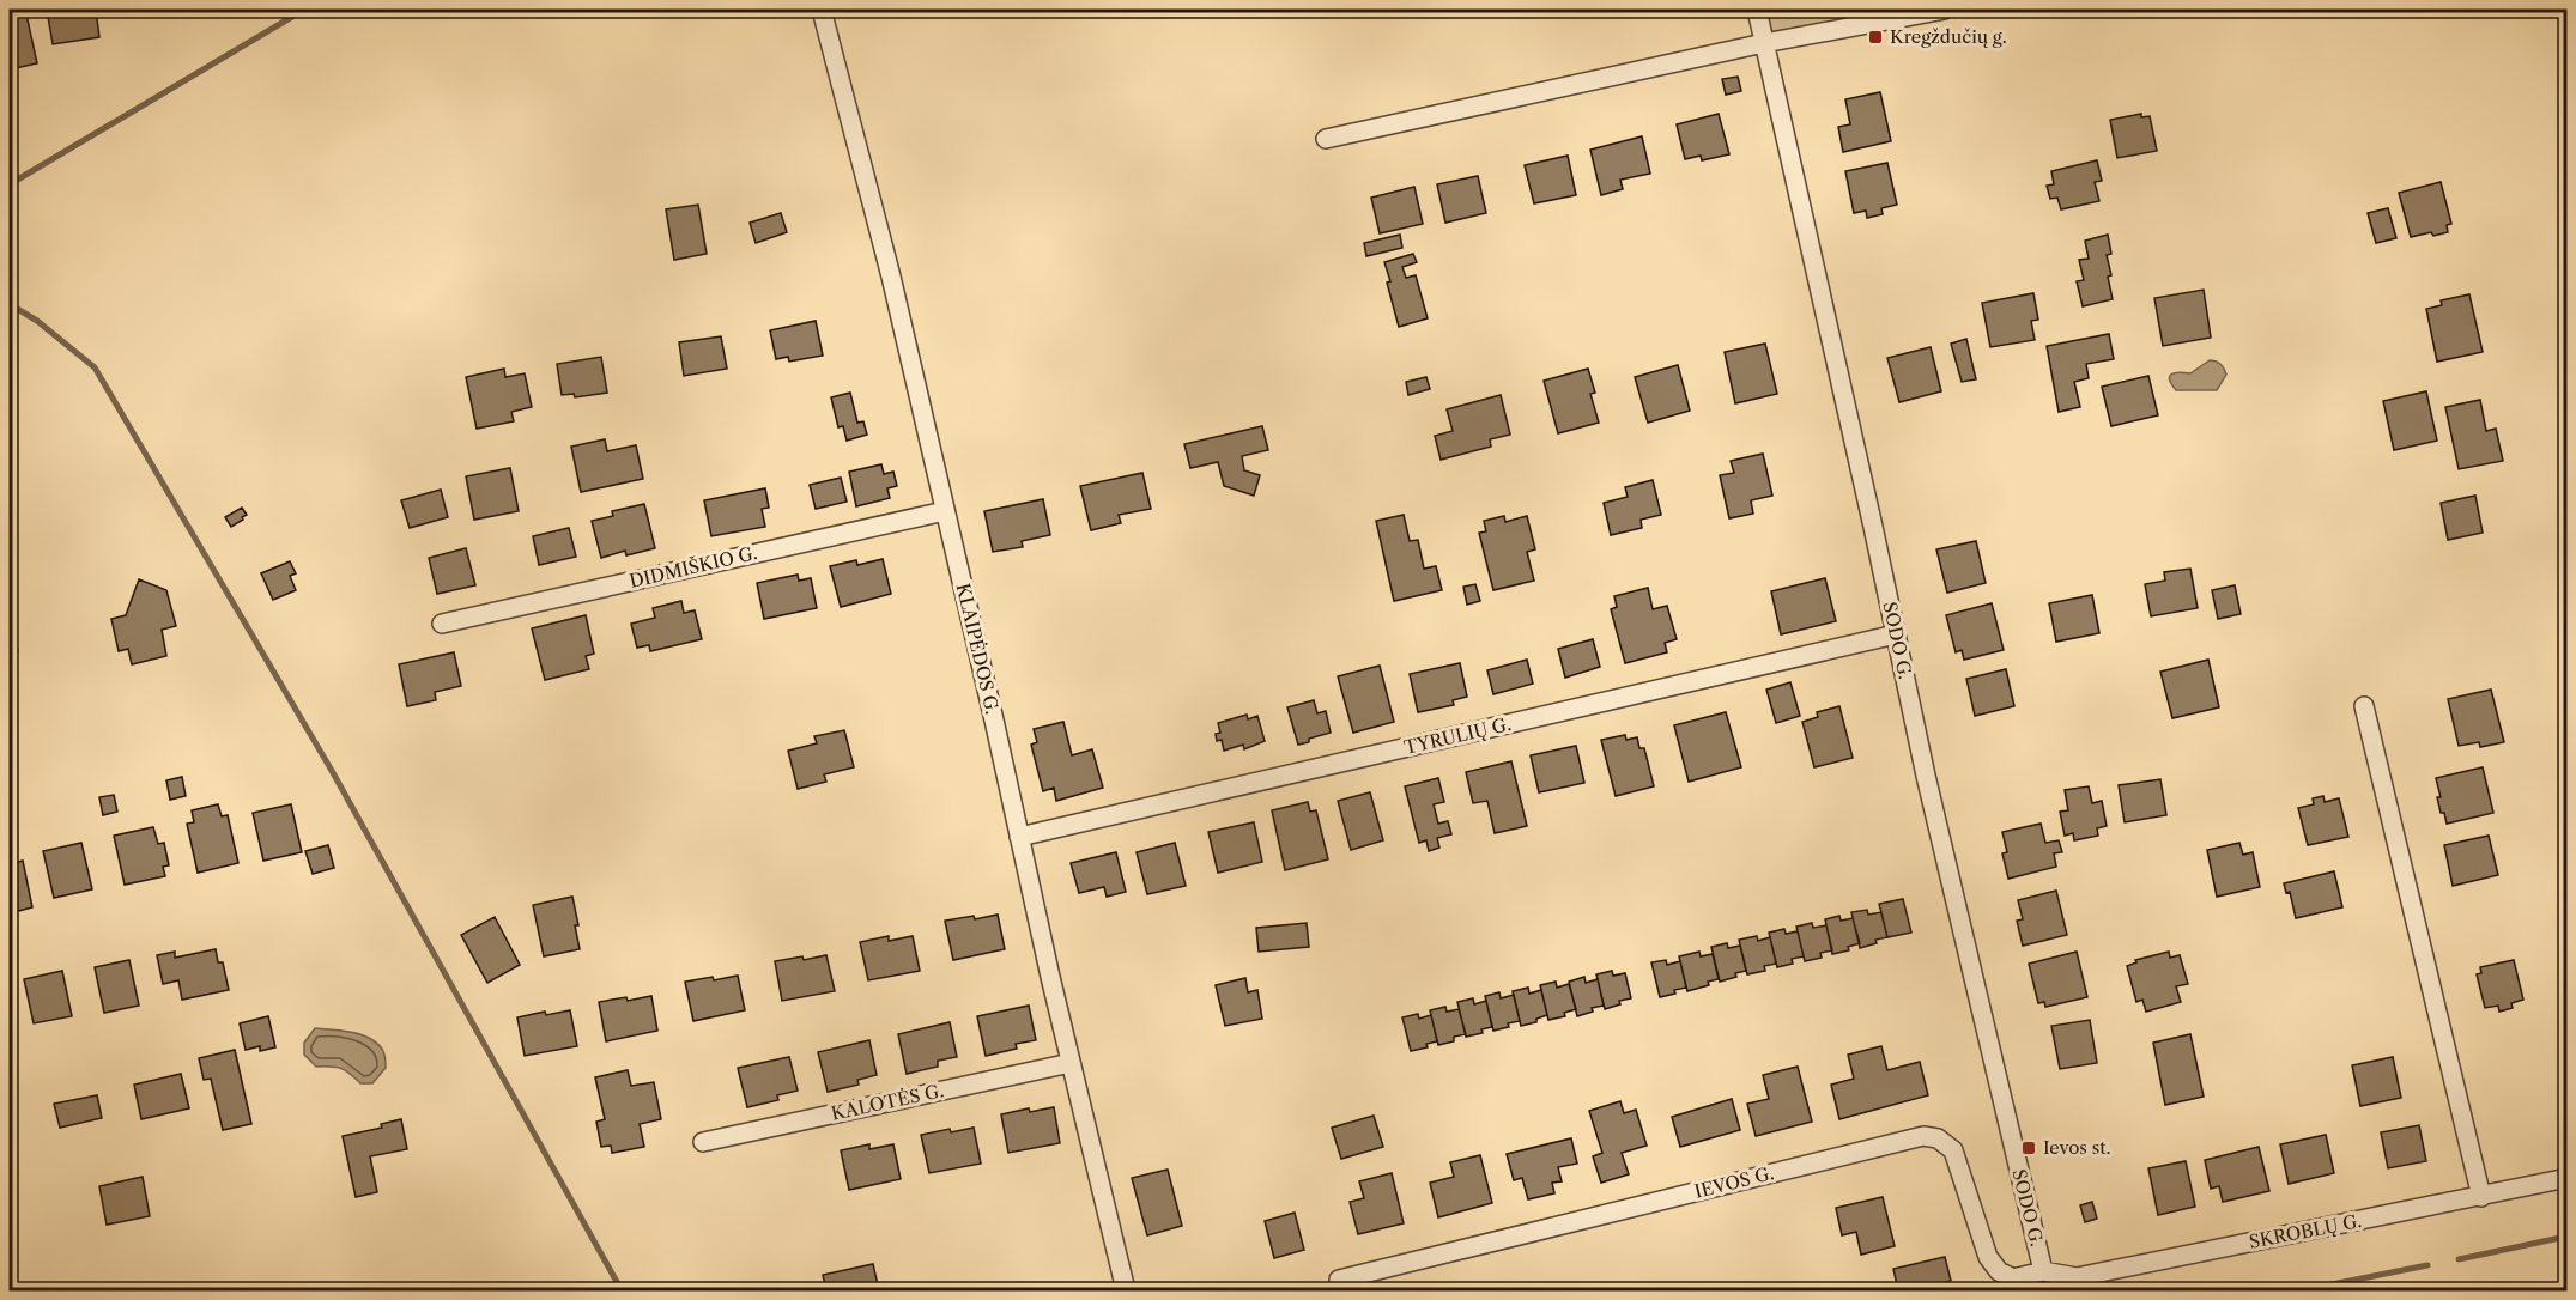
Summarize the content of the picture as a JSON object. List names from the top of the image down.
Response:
{
  "streets": {
    "street": [
      "DIDMIŠKIO G.",
      "SODO G.",
      "KLAIPĖDOS G.",
      "TYRULIŲ G.",
      "KALOTĖS G.",
      "IEVOS G.",
      "SKROBLŲ G."
    ]
  },
  "crossings": [
    ["DIDMIŠKIO G.", "KLAIPĖDOS G."],
    ["SODO G.", "TYRULIŲ G."],
    ["SODO G.", "IEVOS G."],
    ["SODO G.", "SKROBLŲ G."],
    ["KLAIPĖDOS G.", "TYRULIŲ G."],
    ["KLAIPĖDOS G.", "KALOTĖS G."],
    ["IEVOS G.", "SKROBLŲ G."]
  ],
  "places": {
    "transit": ["Kregždučių g.", "Ievos st."]
  }
}
